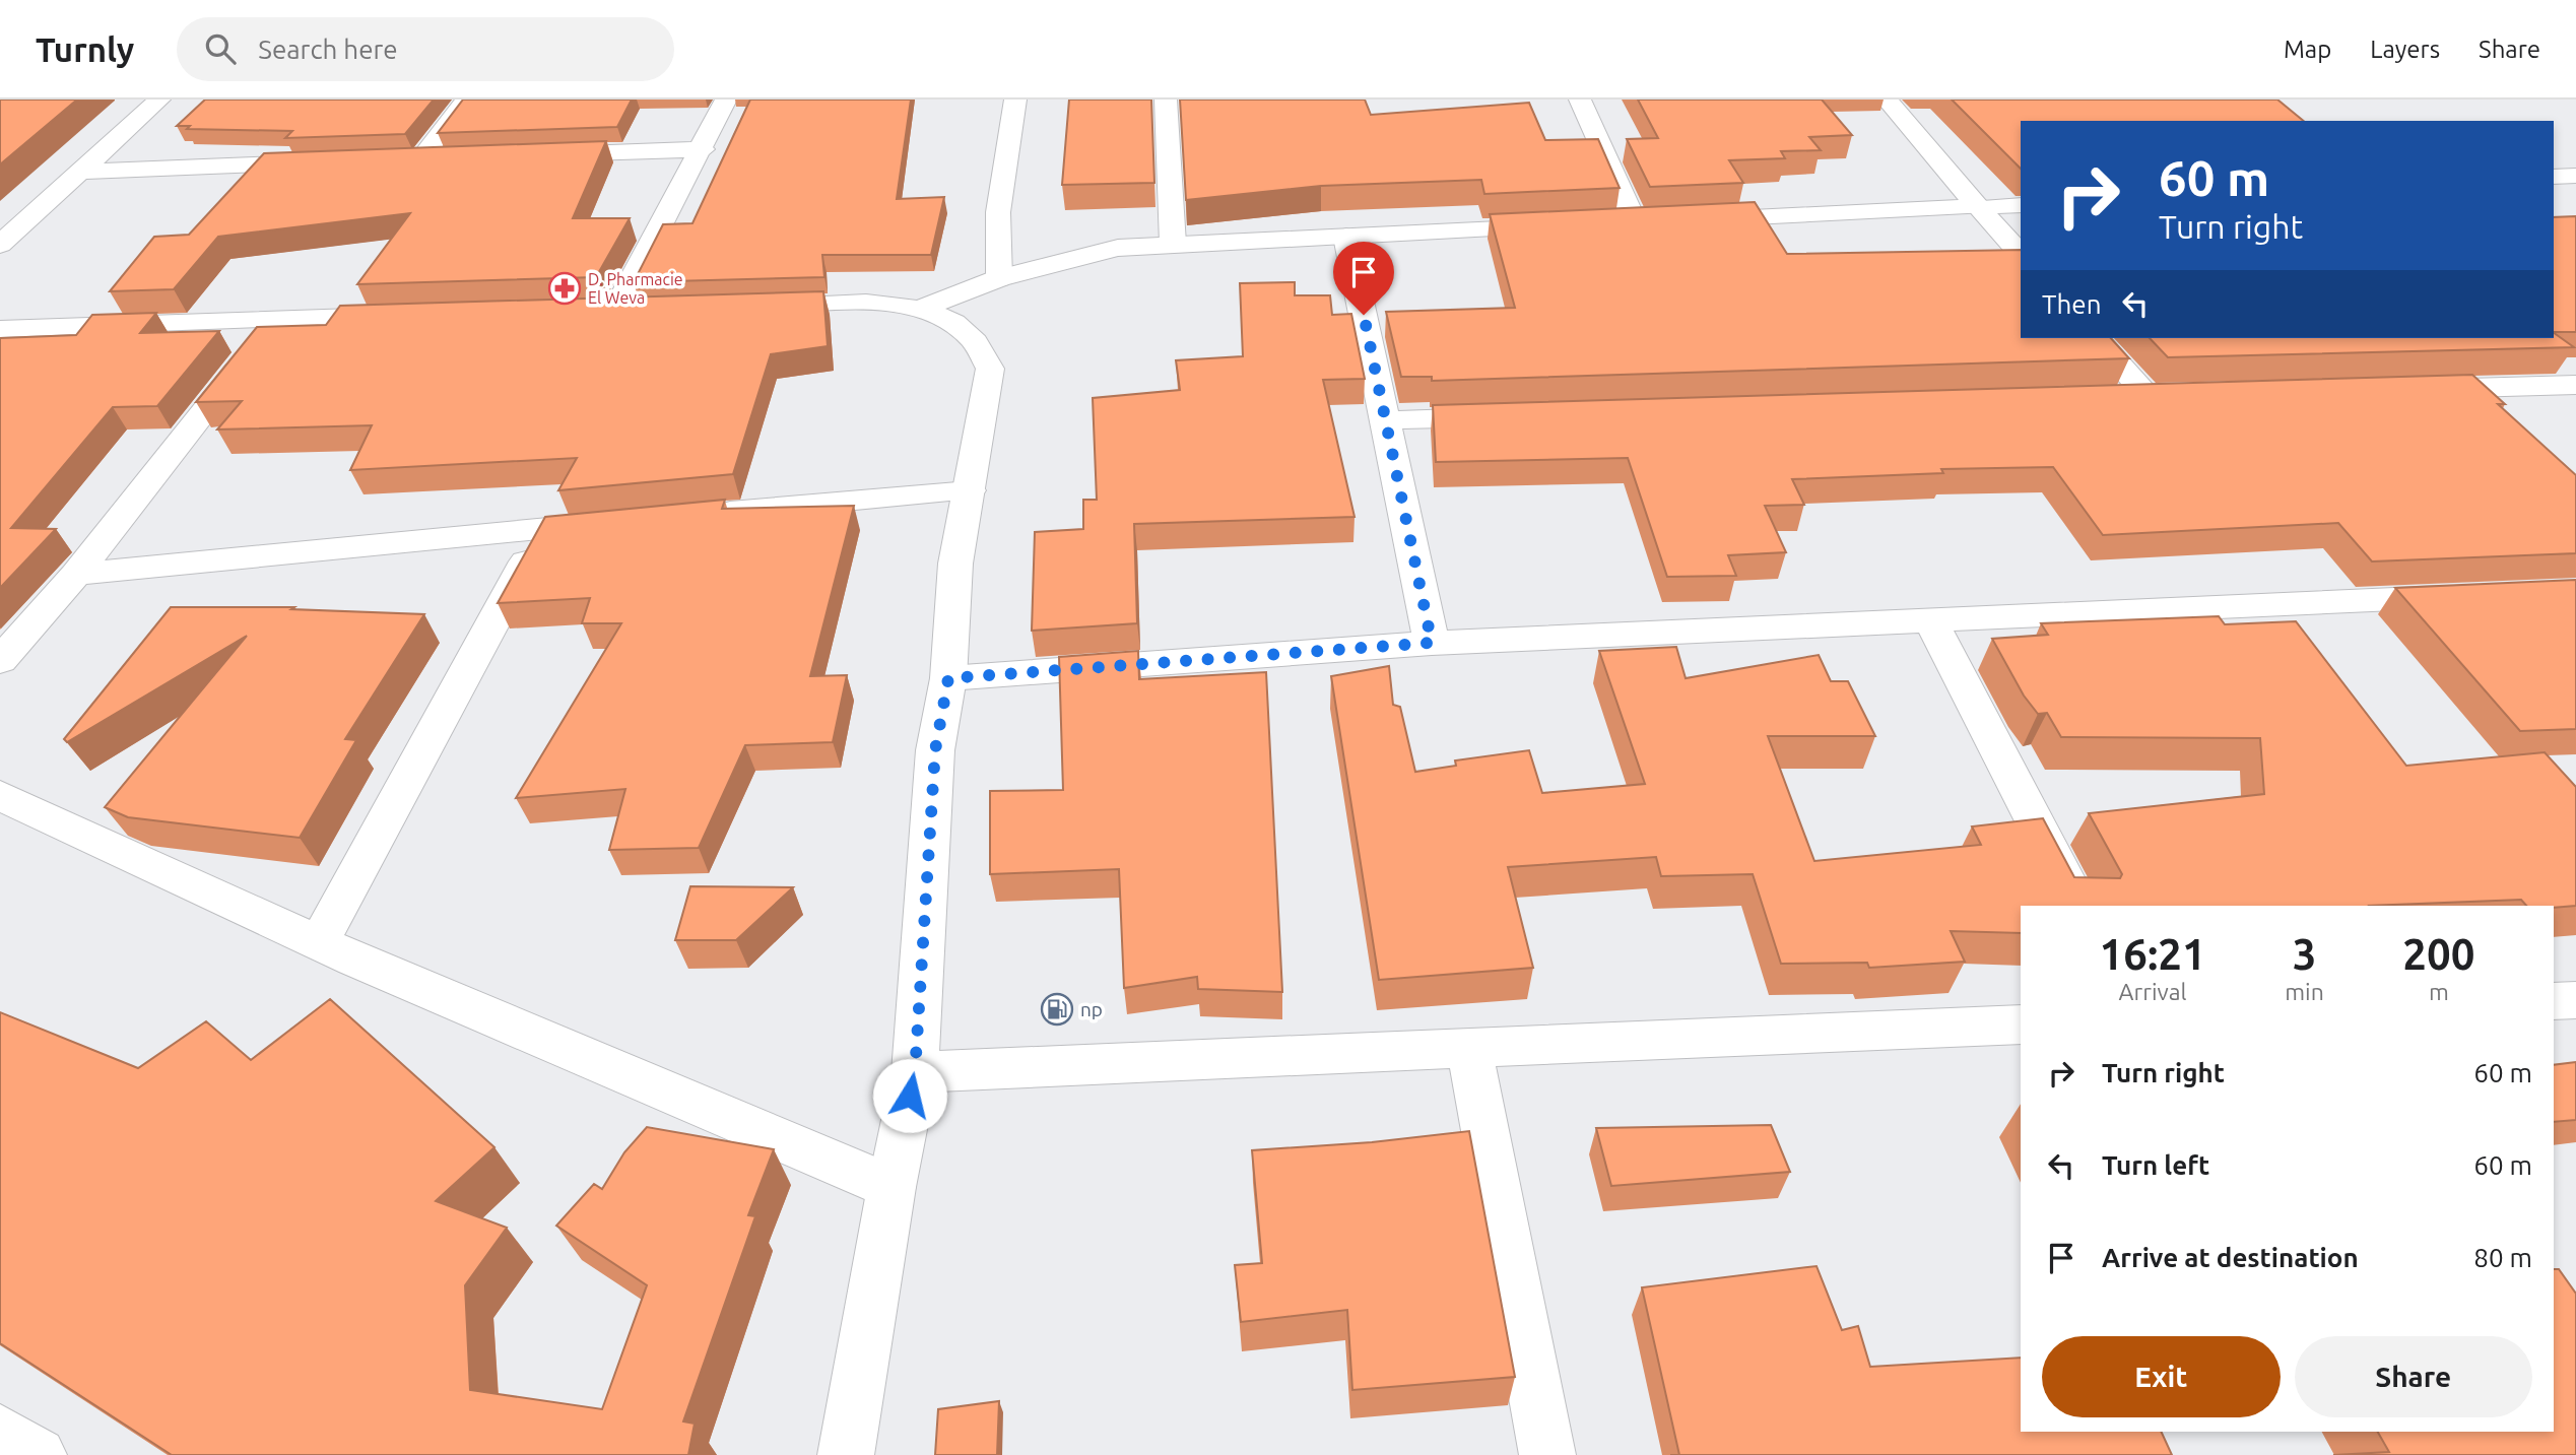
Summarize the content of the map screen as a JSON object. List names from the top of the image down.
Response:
{
  "places": {
    "pharmacy": ["D. Pharmacie El Weva"],
    "fuel station": ["np"]
  },
  "page": {
    "header": "Turnly",
    "search": "Search here",
    "nav": ["Map", "Layers", "Share"],
    "turn": ["60 m", "Turn right"],
    "then": "Then",
    "eta": [
      "16:21",
      "Arrival",
      "3",
      "min",
      "200",
      "m"
    ],
    "list": [
      {
        "name": "Turn right",
        "value": "60 m"
      },
      {
        "name": "Turn left",
        "value": "60 m"
      },
      {
        "name": "Arrive at destination",
        "value": "80 m"
      }
    ],
    "buttons": ["Exit", "Share"]
  }
}
